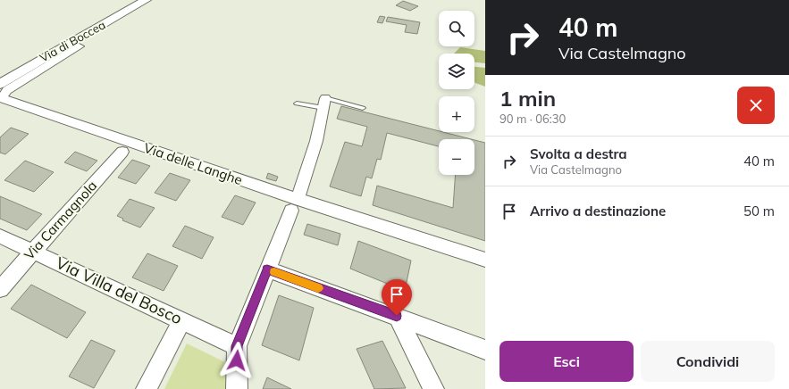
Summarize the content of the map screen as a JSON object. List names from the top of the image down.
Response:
{
  "streets": {
    "street": [
      "Via di Boccea",
      "Via delle Langhe",
      "Via Carmagnola",
      "Via Villa del Bosco"
    ]
  },
  "crossings": [
    ["Via di Boccea", "Via delle Langhe"],
    ["Via Carmagnola", "Via Villa del Bosco"]
  ],
  "page": {
    "turn": ["40 m", "Via Castelmagno"],
    "map_buttons": ["+", "−"],
    "heading": ["1 min", "90 m · 06:30"],
    "list": [
      {
        "name": "Svolta a destra",
        "note": "Via Castelmagno",
        "value": "40 m"
      },
      {
        "name": "Arrivo a destinazione",
        "value": "50 m"
      }
    ],
    "buttons": ["Esci", "Condividi"]
  }
}
